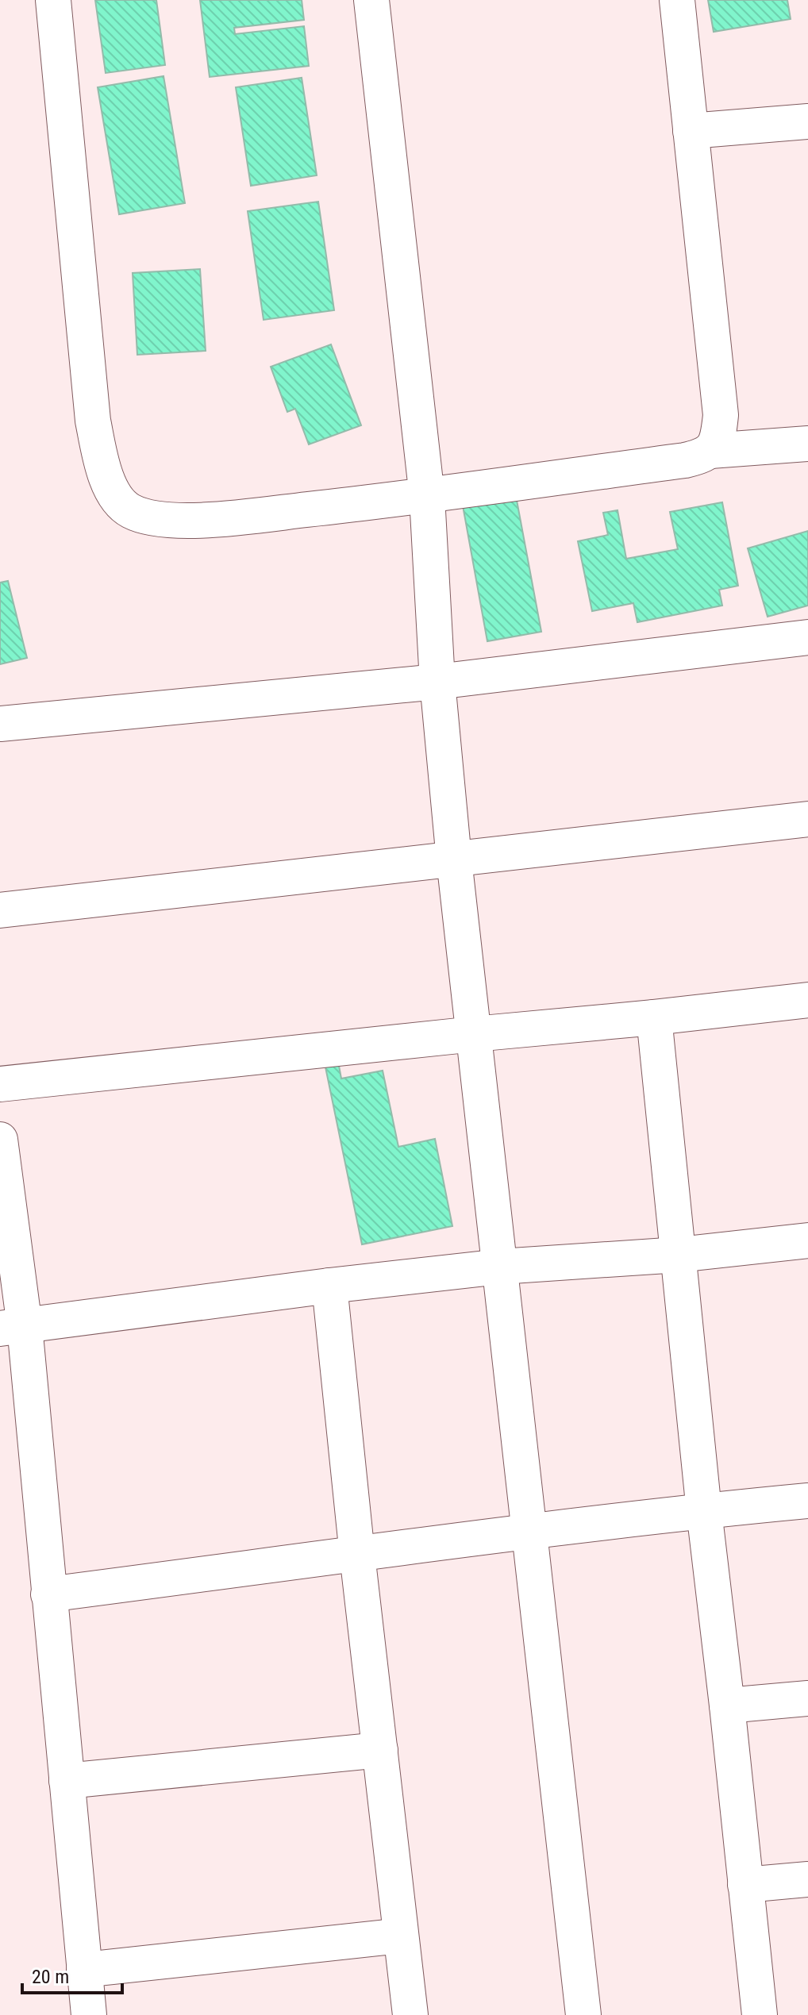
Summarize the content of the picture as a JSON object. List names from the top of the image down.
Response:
{
  "scale_bar": "20 m"
}
